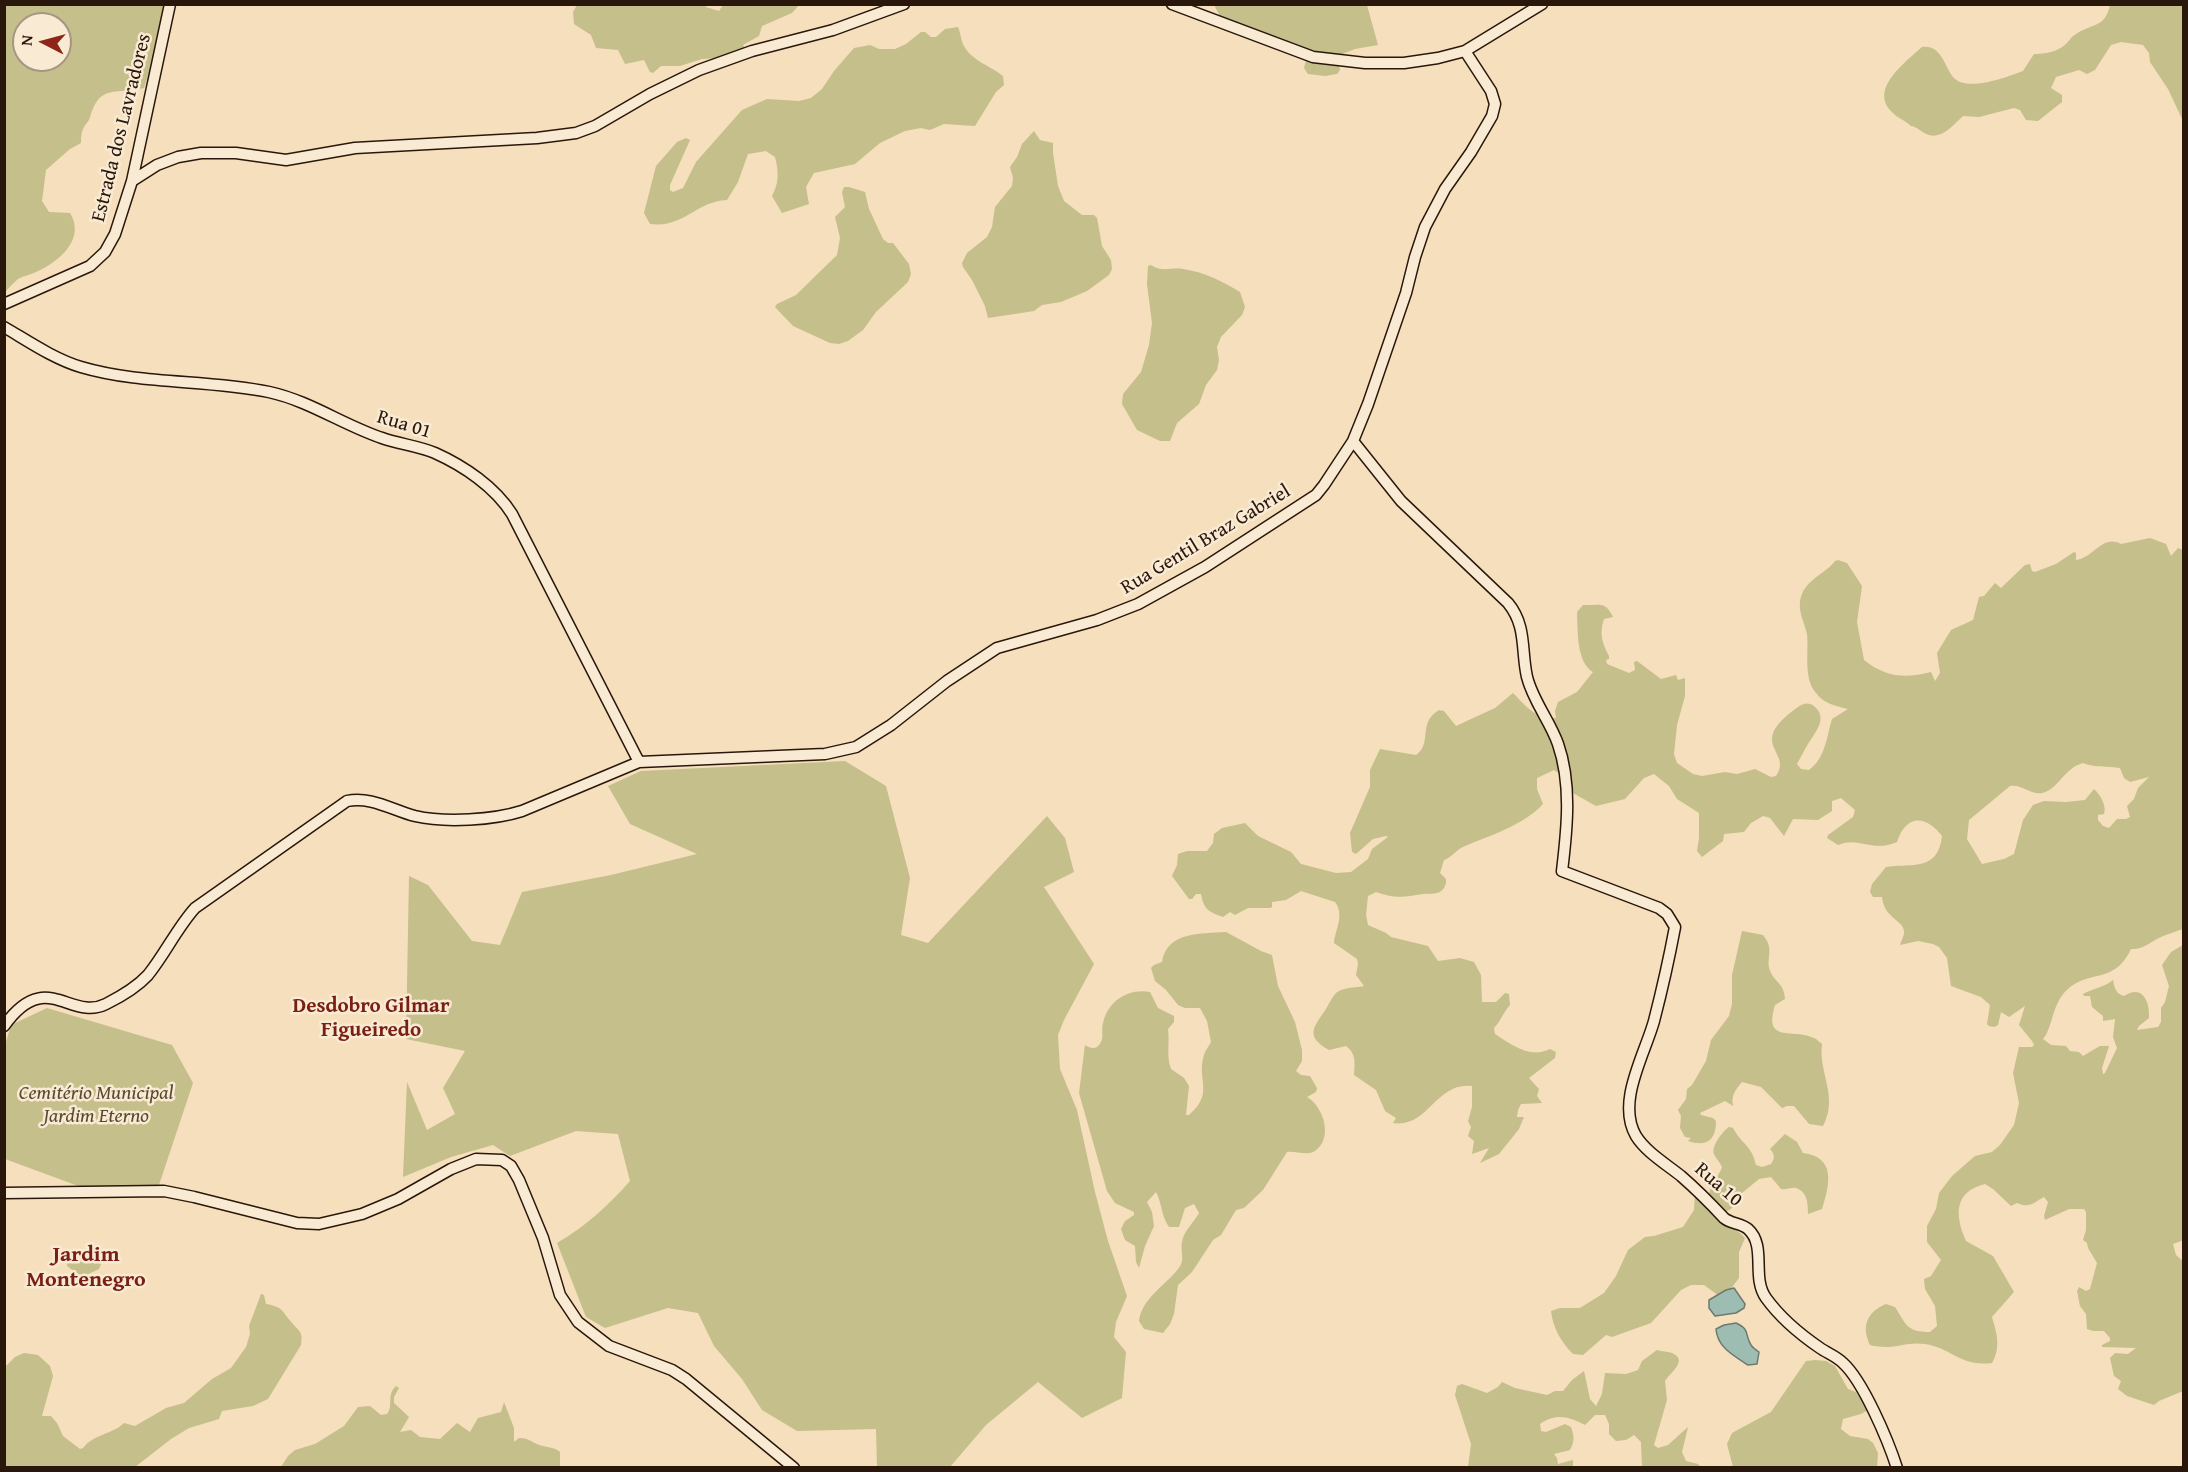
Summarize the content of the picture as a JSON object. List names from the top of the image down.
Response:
{
  "streets": {
    "street": [
      "Estrada dos Lavradores",
      "Rua 01",
      "Rua Gentil Braz Gabriel",
      "Rua 10"
    ]
  },
  "crossings": [
    ["Rua 01", "Rua Gentil Braz Gabriel"],
    ["Rua Gentil Braz Gabriel", "Rua 10"]
  ],
  "districts": ["Desdobro Gilmar Figueiredo", "Jardim Montenegro"],
  "parks": ["Cemitério Municipal Jardim Eterno"],
  "north": "left"
}
